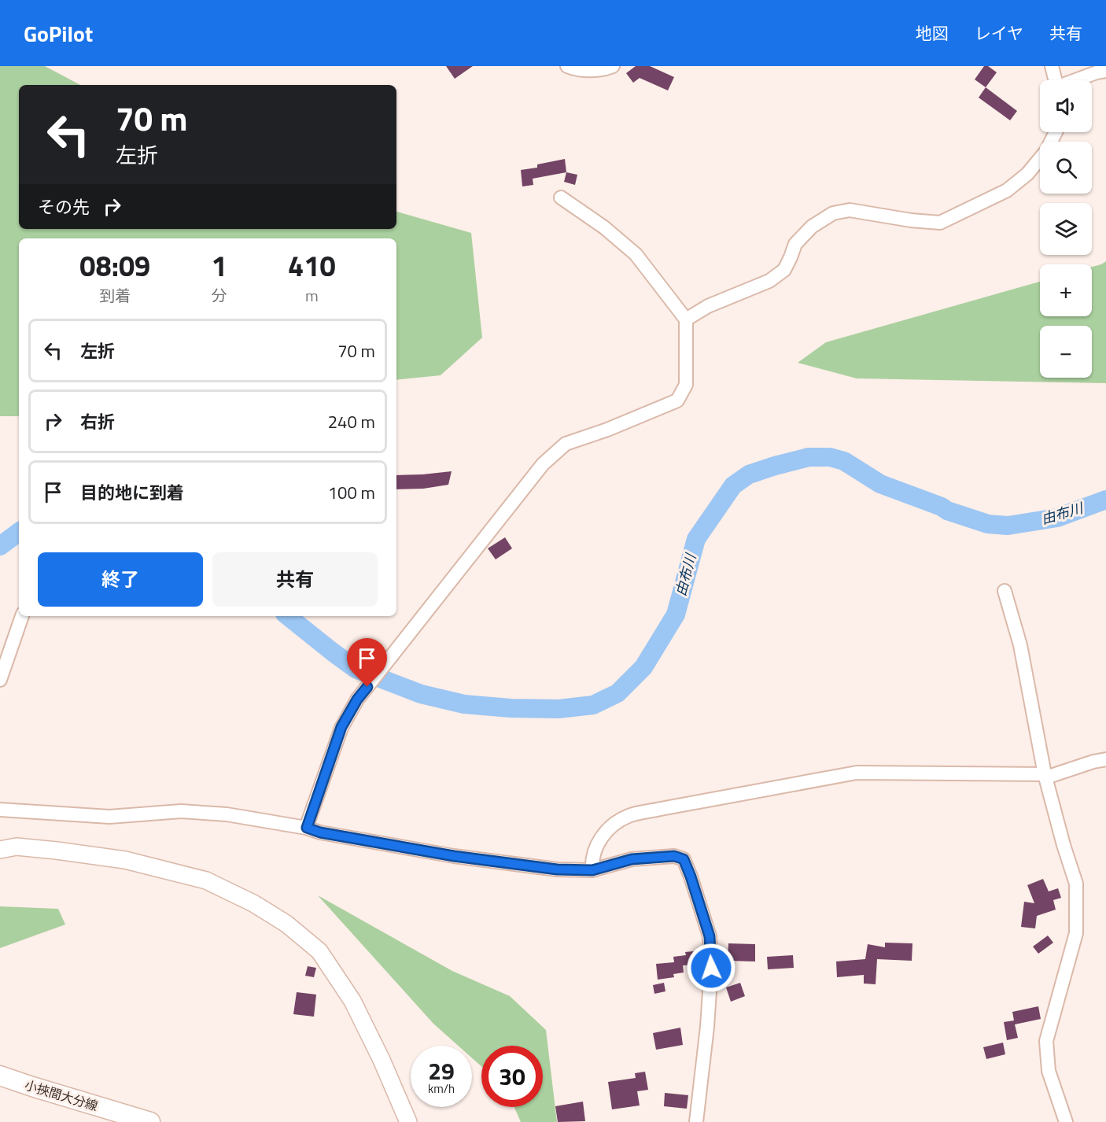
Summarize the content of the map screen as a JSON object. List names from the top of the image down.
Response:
{
  "streets": {
    "main road": ["小挾間大分線"]
  },
  "water": ["由布川"],
  "page": {
    "header": "GoPilot",
    "nav": ["地図", "レイヤ", "共有"],
    "map_buttons": ["+", "−"],
    "turn": ["70 m", "左折"],
    "then": "その先",
    "eta": [
      "08:09",
      "到着",
      "1",
      "分",
      "410",
      "m"
    ],
    "list": [
      {
        "name": "左折",
        "value": "70 m"
      },
      {
        "name": "右折",
        "value": "240 m"
      },
      {
        "name": "目的地に到着",
        "value": "100 m"
      }
    ],
    "buttons": ["終了", "共有"],
    "speed": "29 km/h",
    "limit": "30"
  }
}
